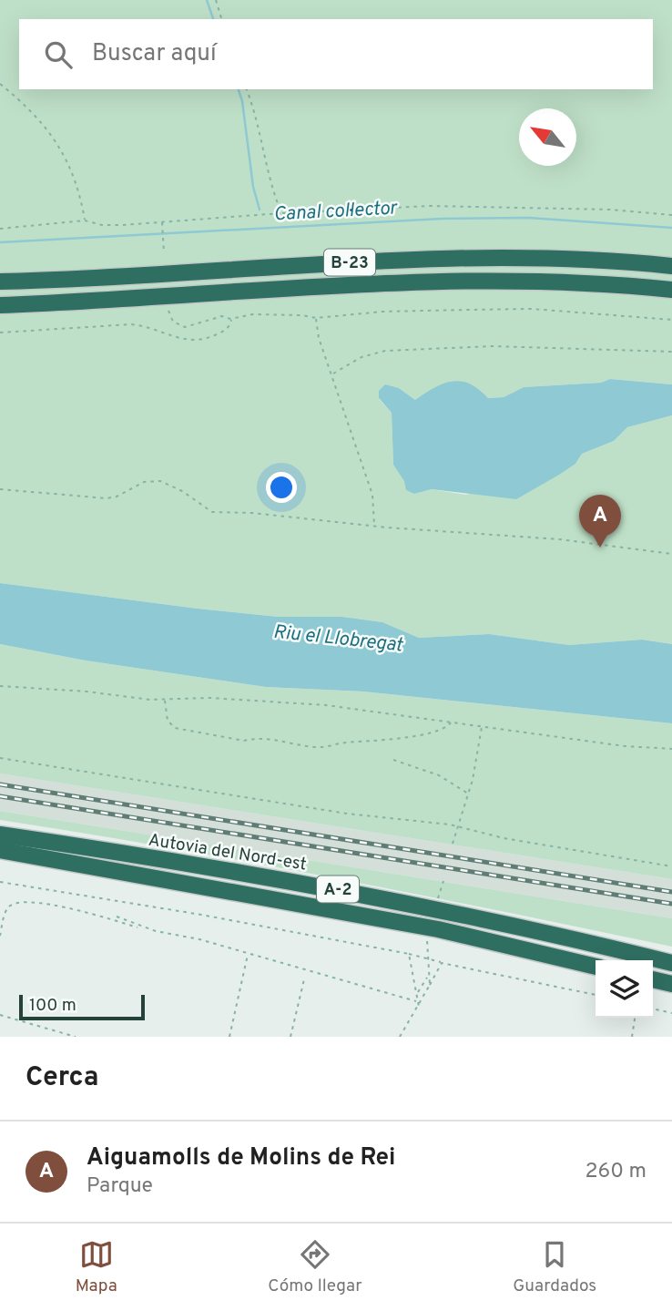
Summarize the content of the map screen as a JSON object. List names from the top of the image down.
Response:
{
  "streets": {
    "highway": ["B-23", "Autovia del Nord-est", "A-2"]
  },
  "water": ["Canal col·lector", "Riu el Llobregat"],
  "scale_bar": "100 m",
  "north": "top left",
  "page": {
    "search": "Buscar aquí",
    "pins": "A",
    "scale": "100 m",
    "heading": "Cerca",
    "list": [
      {
        "mark": "A",
        "name": "Aiguamolls de Molins de Rei",
        "note": "Parque",
        "value": "260 m"
      }
    ],
    "nav": ["Mapa", "Cómo llegar", "Guardados"]
  }
}
